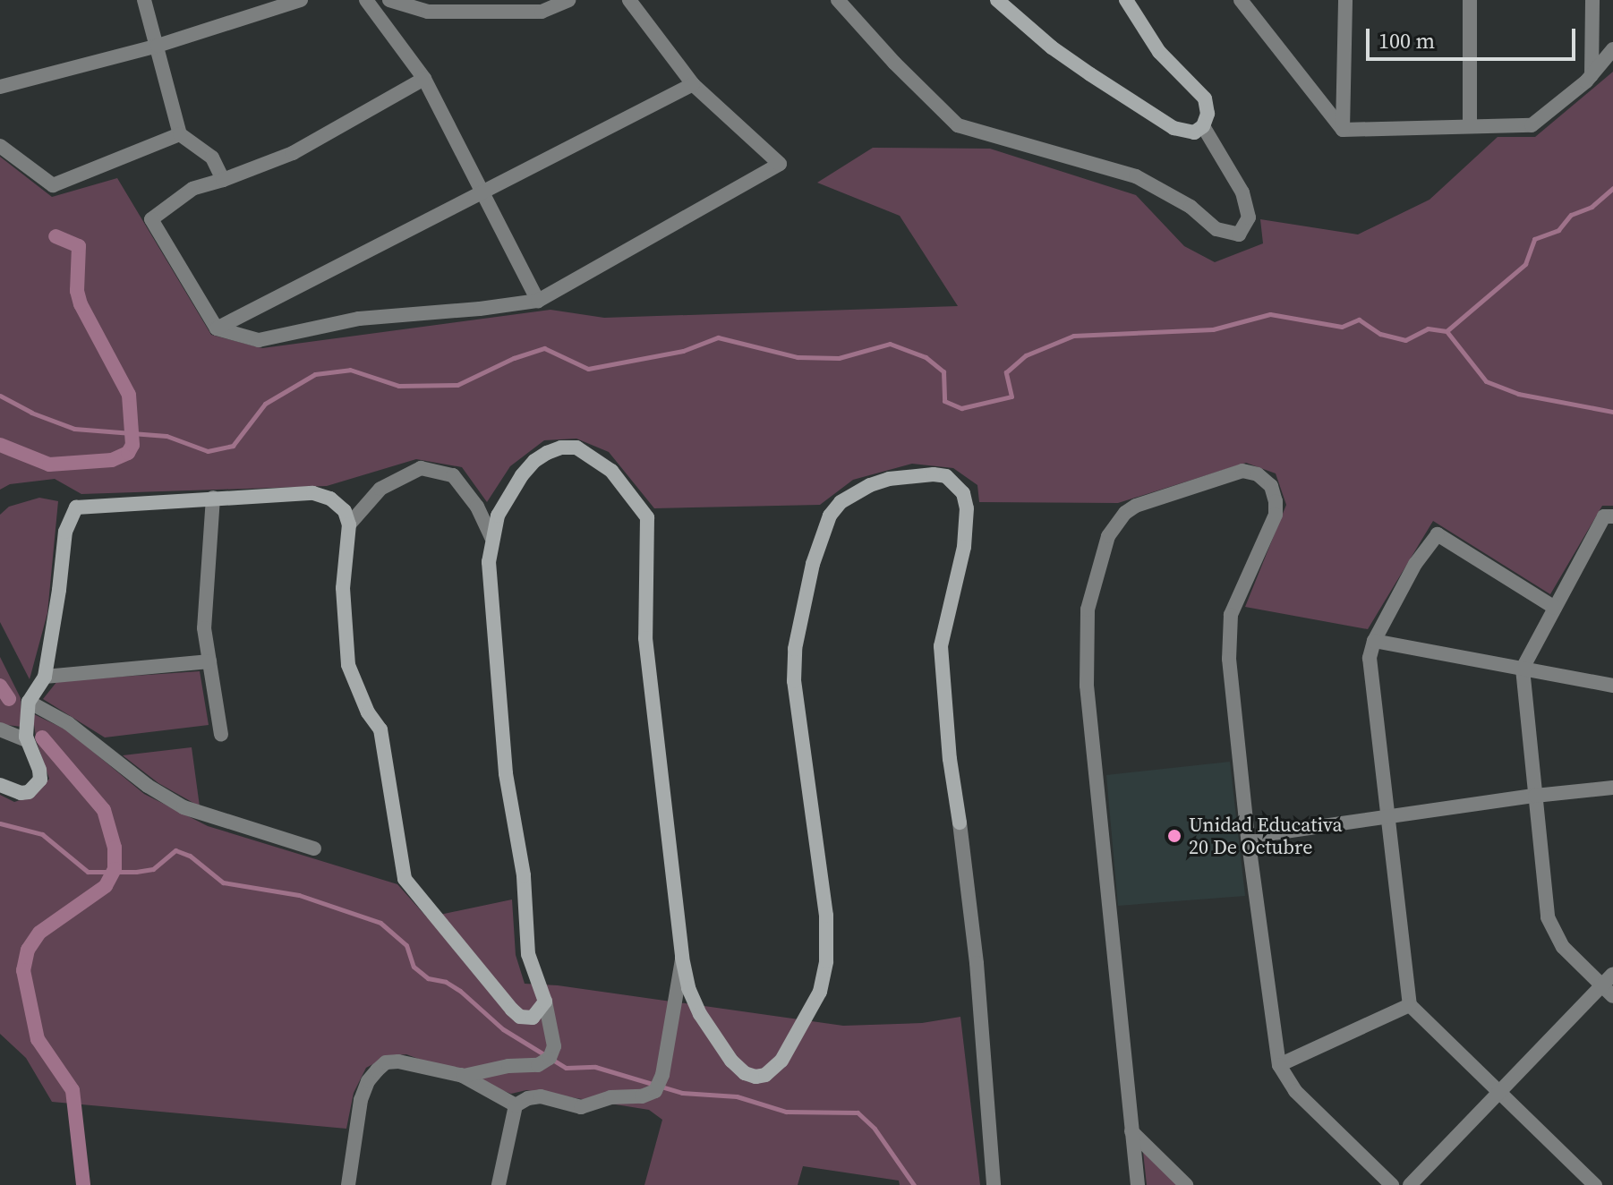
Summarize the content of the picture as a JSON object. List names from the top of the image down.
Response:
{
  "places": ["Unidad Educativa 20 De Octubre"],
  "scale_bar": "100 m"
}
